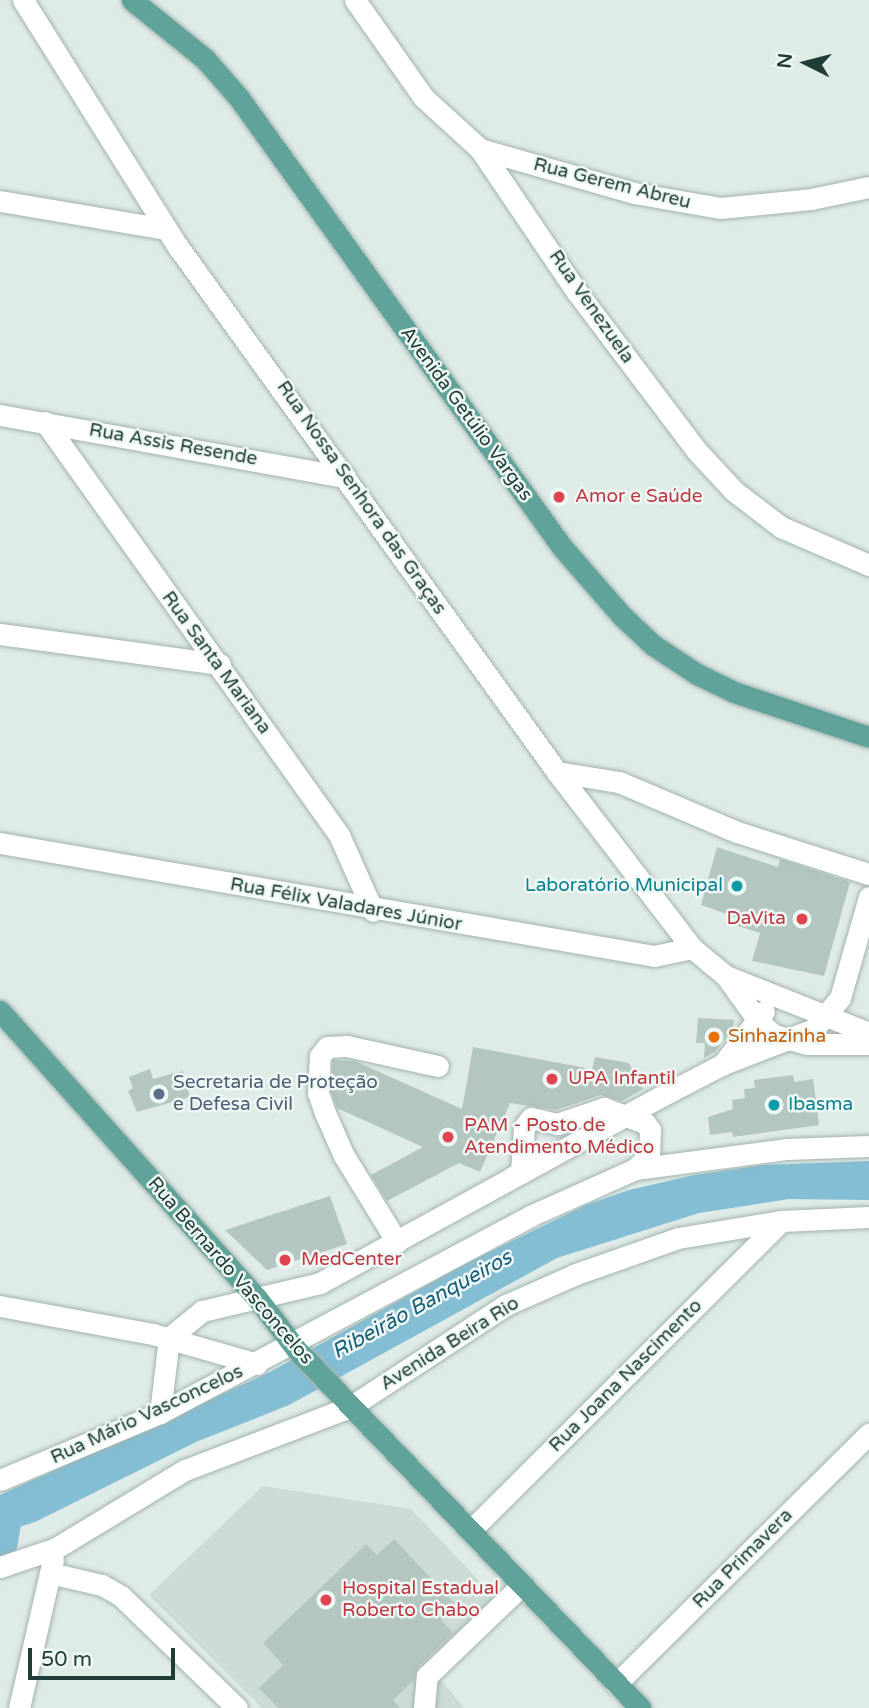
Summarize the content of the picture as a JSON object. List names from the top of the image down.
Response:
{
  "streets": {
    "main road": ["Avenida Getúlio Vargas", "Rua Bernardo Vasconcelos"],
    "street": [
      "Rua Gerem Abreu",
      "Rua Venezuela",
      "Rua Assis Resende",
      "Rua Nossa Senhora das Graças",
      "Rua Santa Mariana",
      "Rua Félix Valadares Júnior",
      "Avenida Beira Rio",
      "Rua Joana Nascimento",
      "Rua Mário Vasconcelos",
      "Rua Primavera"
    ]
  },
  "crossings": [
    ["Rua Gerem Abreu", "Rua Venezuela"],
    ["Rua Assis Resende", "Rua Nossa Senhora das Graças"],
    ["Rua Assis Resende", "Rua Santa Mariana"],
    ["Rua Nossa Senhora das Graças", "Rua Félix Valadares Júnior"],
    ["Rua Santa Mariana", "Rua Félix Valadares Júnior"],
    ["Rua Bernardo Vasconcelos", "Avenida Beira Rio"],
    ["Rua Bernardo Vasconcelos", "Rua Joana Nascimento"],
    ["Rua Bernardo Vasconcelos", "Rua Mário Vasconcelos"],
    ["Rua Bernardo Vasconcelos", "Rua Primavera"],
    ["Avenida Beira Rio", "Rua Joana Nascimento"]
  ],
  "water": ["Ribeirão Banqueiros"],
  "places": [
    "Amor e Saúde",
    "Laboratório Municipal",
    "DaVita",
    "Sinhazinha",
    "UPA Infantil",
    "Secretaria de Proteção e Defesa Civil",
    "Ibasma",
    "PAM - Posto de Atendimento Médico",
    "MedCenter",
    "Hospital Estadual Roberto Chabo"
  ],
  "scale_bar": "50 m",
  "north": "left"
}
